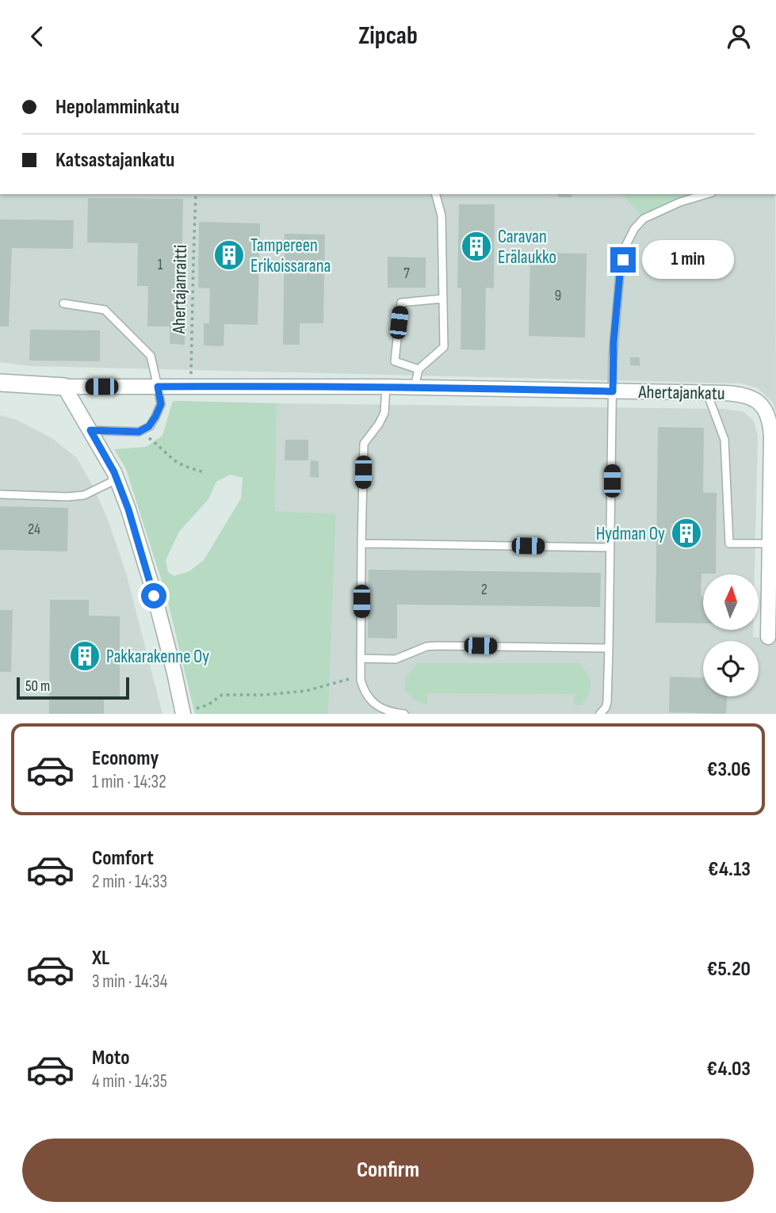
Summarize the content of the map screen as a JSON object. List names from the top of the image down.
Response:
{
  "streets": {
    "street": ["Ahertajankatu"],
    "path": ["Ahertajanraitti"]
  },
  "crossings": [
    ["Ahertajanraitti", "Ahertajankatu"]
  ],
  "places": {
    "building": [
      "Caravan Erälaukko",
      "Tampereen Erikoissarana",
      "Hydman Oy",
      "Pakkarakenne Oy"
    ]
  },
  "house_numbers": [
    "1",
    "7",
    "9",
    "24",
    "2"
  ],
  "scale_bar": "50 m",
  "north": "top",
  "page": {
    "header": "Zipcab",
    "banner": ["Hepolamminkatu", "Katsastajankatu"],
    "bubble": "1 min",
    "scale": "50 m",
    "list": [
      {
        "name": "Economy",
        "note": "1 min · 14:32",
        "value": "€3.06"
      },
      {
        "name": "Comfort",
        "note": "2 min · 14:33",
        "value": "€4.13"
      },
      {
        "name": "XL",
        "note": "3 min · 14:34",
        "value": "€5.20"
      },
      {
        "name": "Moto",
        "note": "4 min · 14:35",
        "value": "€4.03"
      }
    ],
    "buttons": "Confirm"
  }
}
